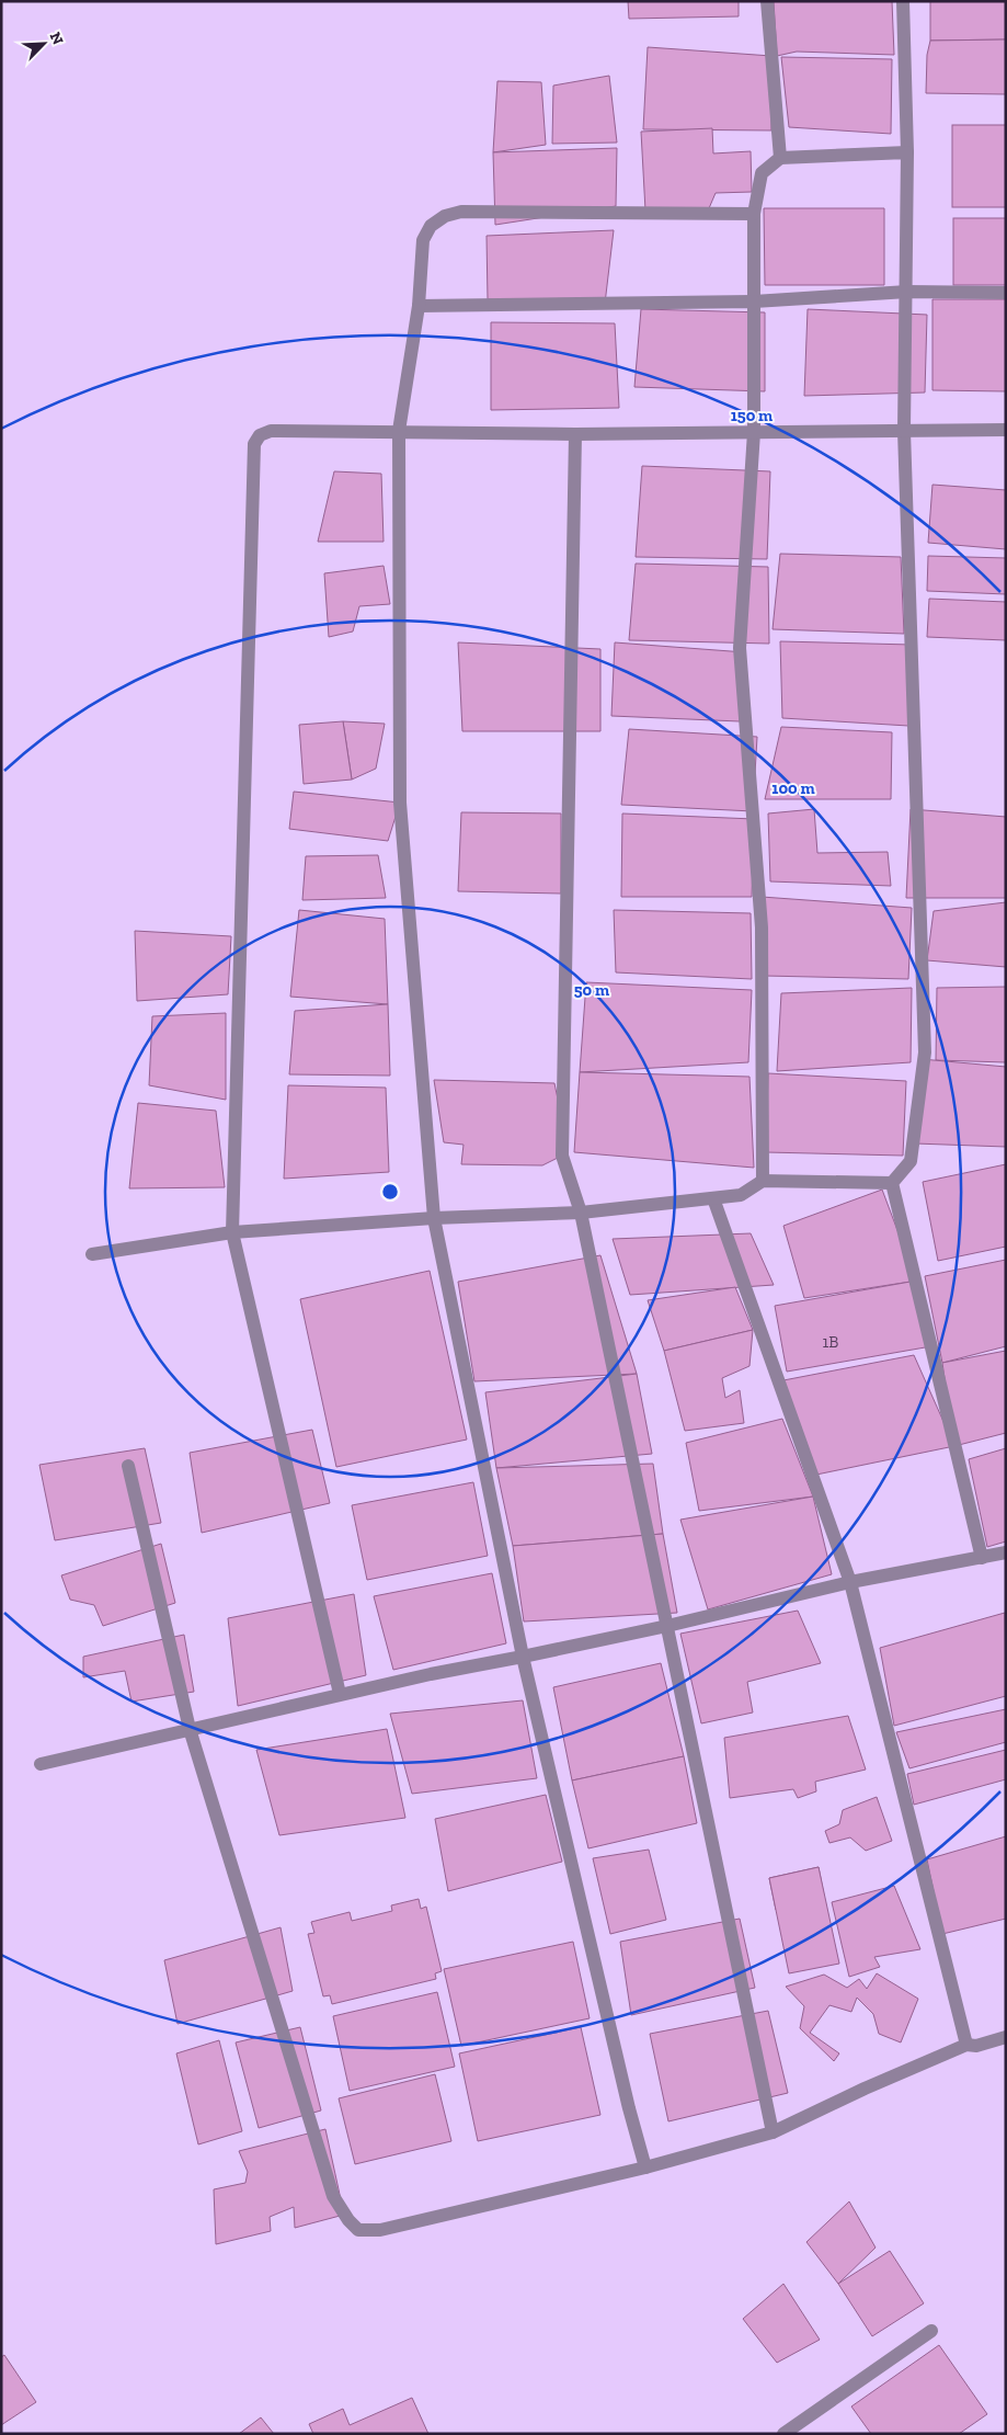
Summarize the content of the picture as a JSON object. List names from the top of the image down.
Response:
{
  "house_numbers": ["1B"],
  "north": "top right",
  "rings": ["150 m", "100 m", "50 m"]
}
